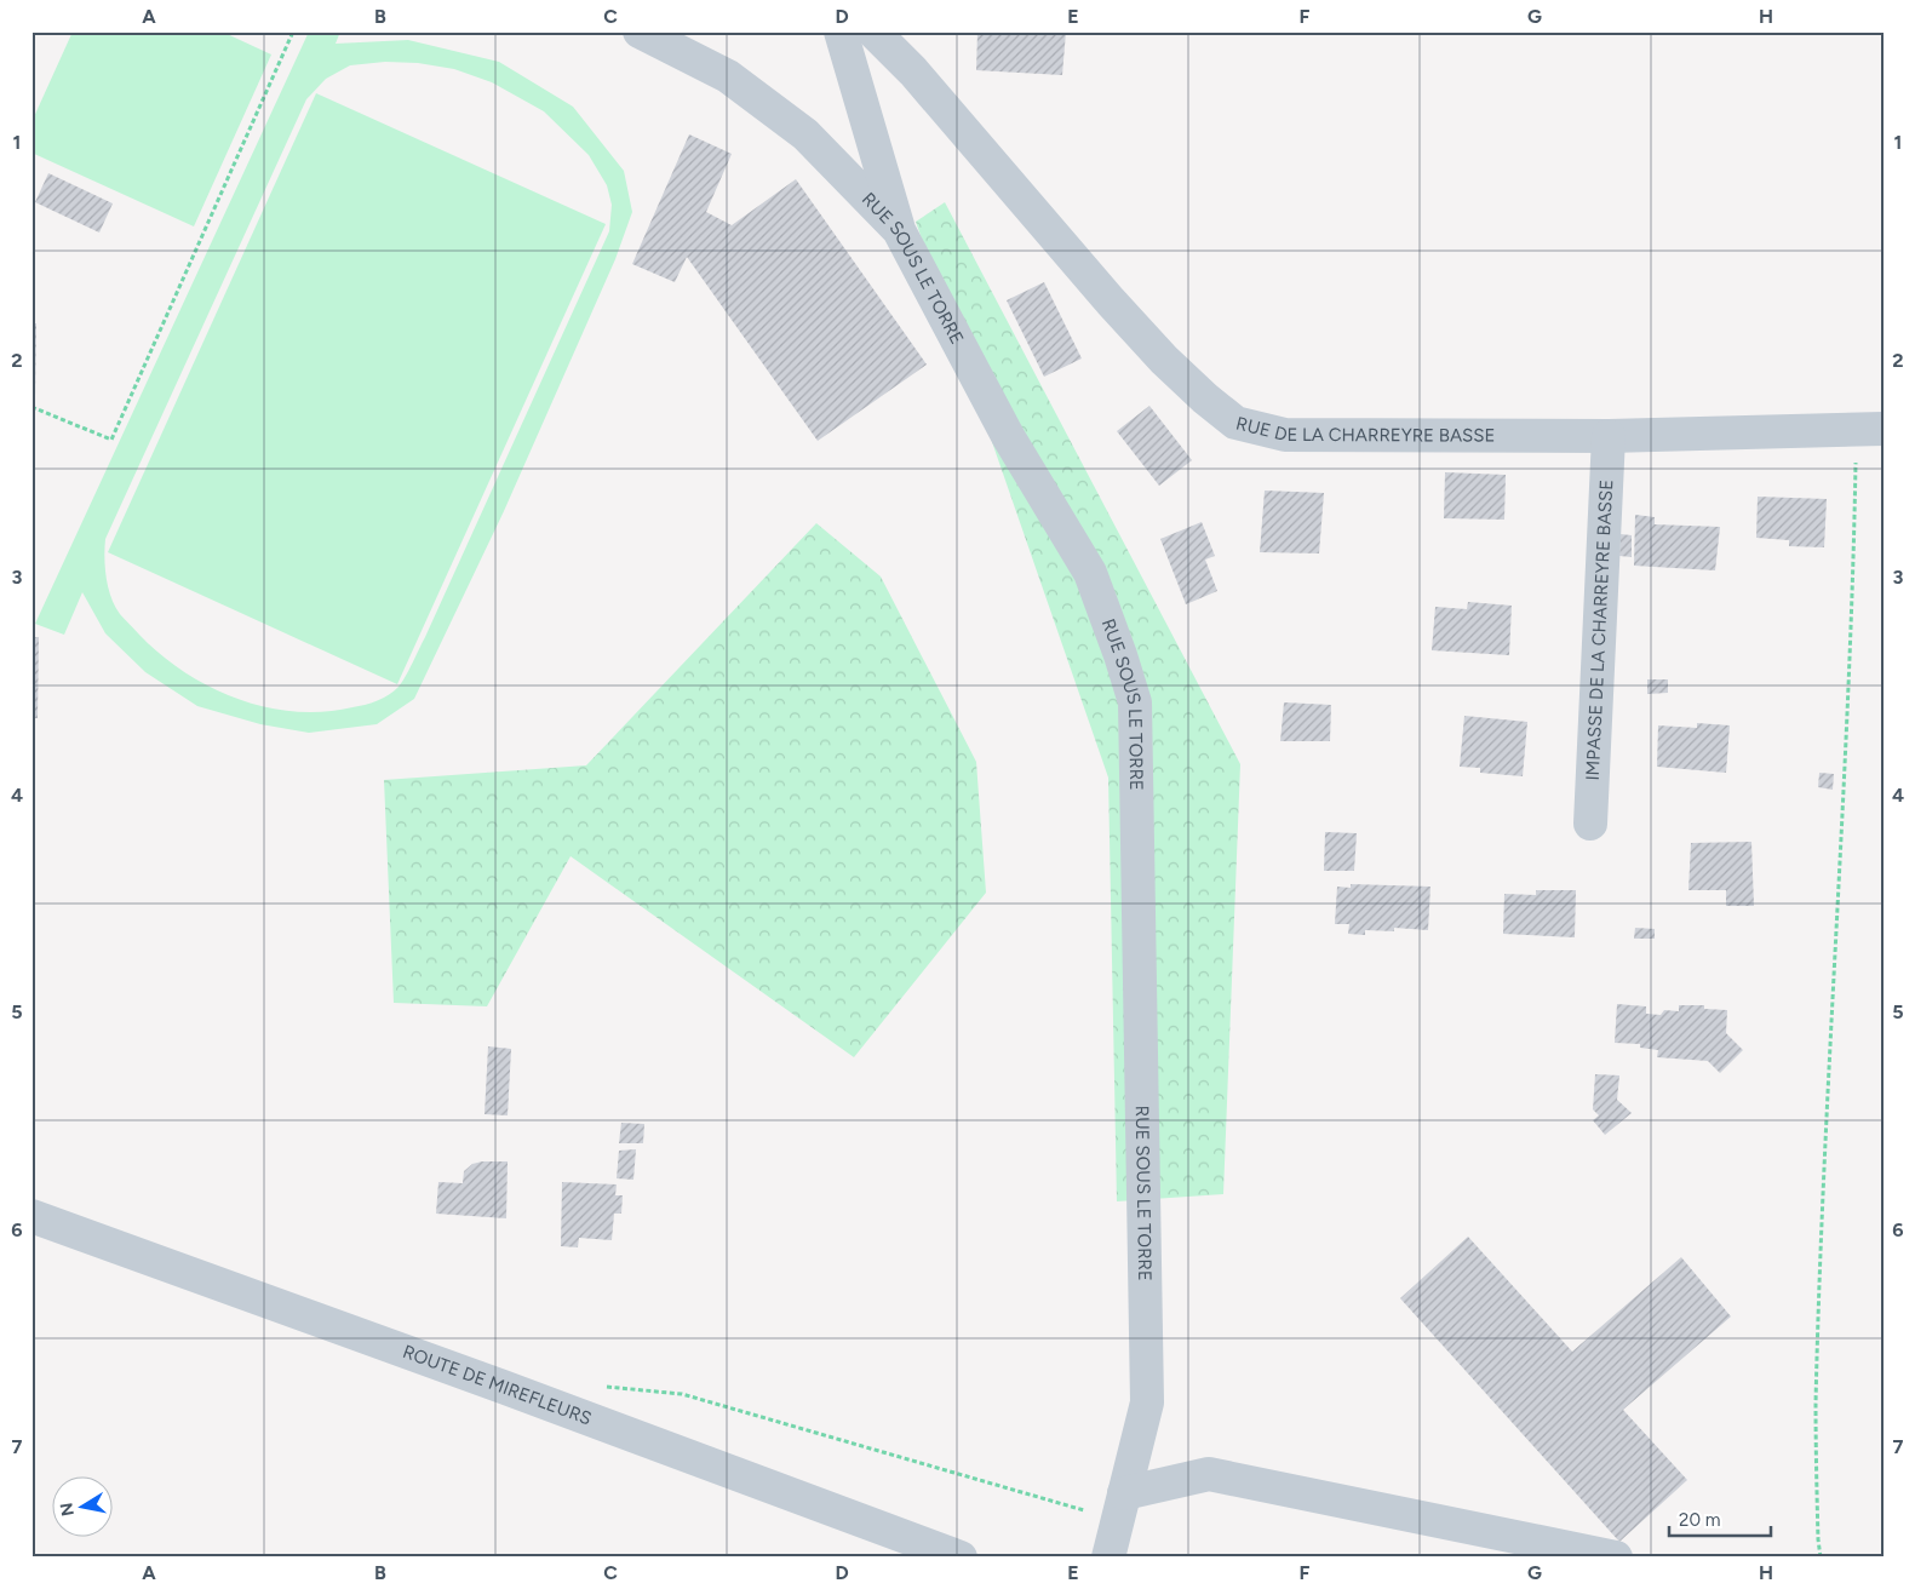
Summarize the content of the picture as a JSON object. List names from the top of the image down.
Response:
{
  "streets": {
    "street": [
      "RUE SOUS LE TORRE",
      "RUE DE LA CHARREYRE BASSE",
      "IMPASSE DE LA CHARREYRE BASSE",
      "ROUTE DE MIREFLEURS"
    ]
  },
  "crossings": [
    ["RUE DE LA CHARREYRE BASSE", "IMPASSE DE LA CHARREYRE BASSE"]
  ],
  "scale_bar": "20 m",
  "north": "left",
  "grid": {
    "columns": [
      "A",
      "B",
      "C",
      "D",
      "E",
      "F",
      "G",
      "H"
    ],
    "rows": [
      "1",
      "2",
      "3",
      "4",
      "5",
      "6",
      "7"
    ]
  }
}
